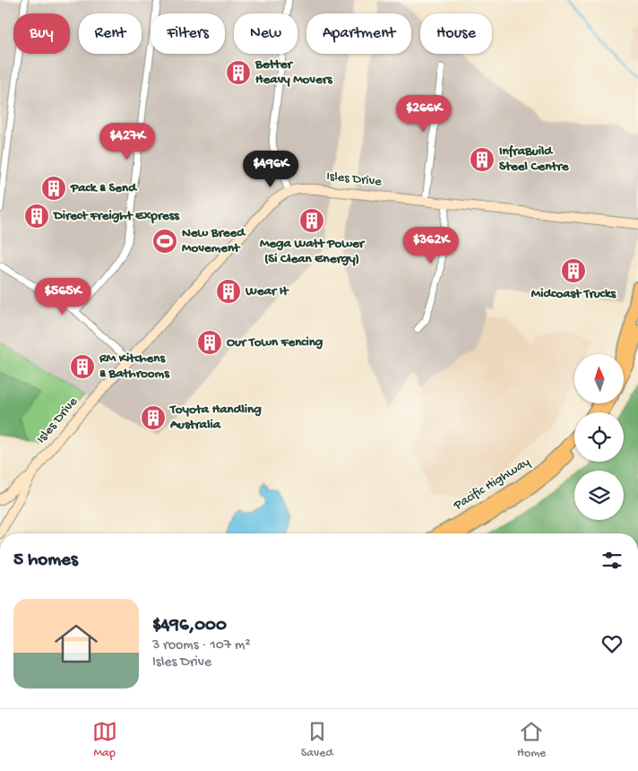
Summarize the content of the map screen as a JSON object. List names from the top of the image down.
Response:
{
  "streets": {
    "highway": ["Pacific Highway"],
    "street": ["Isles Drive"]
  },
  "places": {
    "building": [
      "Better Heavy Movers",
      "InfraBuild Steel Centre",
      "Pack & Send",
      "Direct Freight Express",
      "Mega Watt Power (Si Clean Energy)",
      "Midcoast Trucks",
      "Wear It",
      "Our Town Fencing",
      "RM Kitchens & Bathrooms",
      "Toyota Handling Australia"
    ],
    "sports": ["New Breed Movement"]
  },
  "north": "top",
  "page": {
    "chip": [
      "Buy",
      "Rent",
      "Filters",
      "New",
      "Apartment",
      "House"
    ],
    "price": [
      "$266K",
      "$427K",
      "$496K",
      "$362K",
      "$565K"
    ],
    "heading": "5 homes",
    "list": [
      {
        "name": "$496,000",
        "note": "3 rooms · 107 m² · Isles Drive"
      }
    ],
    "tabs": ["Map", "Saved", "Home"]
  }
}
